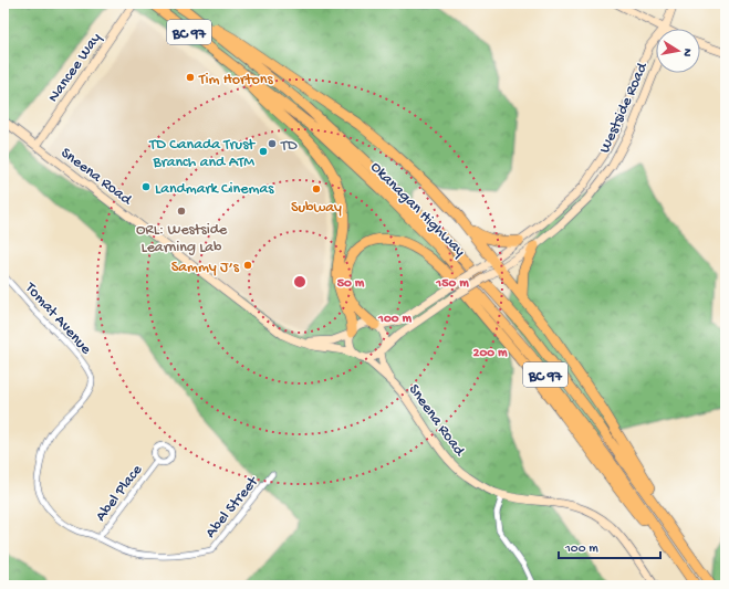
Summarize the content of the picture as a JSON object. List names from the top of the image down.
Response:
{
  "streets": {
    "highway": ["BC 97", "Okanagan Highway"],
    "street": [
      "Nancee Way",
      "Westside Road",
      "Sneena Road",
      "Tomat Avenue",
      "Abel Place",
      "Abel Street"
    ]
  },
  "crossings": [
    ["Nancee Way", "Sneena Road"],
    ["Westside Road", "Sneena Road"],
    ["Tomat Avenue", "Abel Street"],
    ["Abel Place", "Abel Street"]
  ],
  "places": [
    "Tim Hortons",
    "TD",
    "TD Canada Trust Branch and ATM",
    "Landmark Cinemas",
    "Subway",
    "ORL: Westside Learning Lab",
    "Sammy J’s"
  ],
  "scale_bar": "100 m",
  "north": "right",
  "rings": [
    "50 m",
    "150 m",
    "100 m",
    "200 m"
  ]
}
